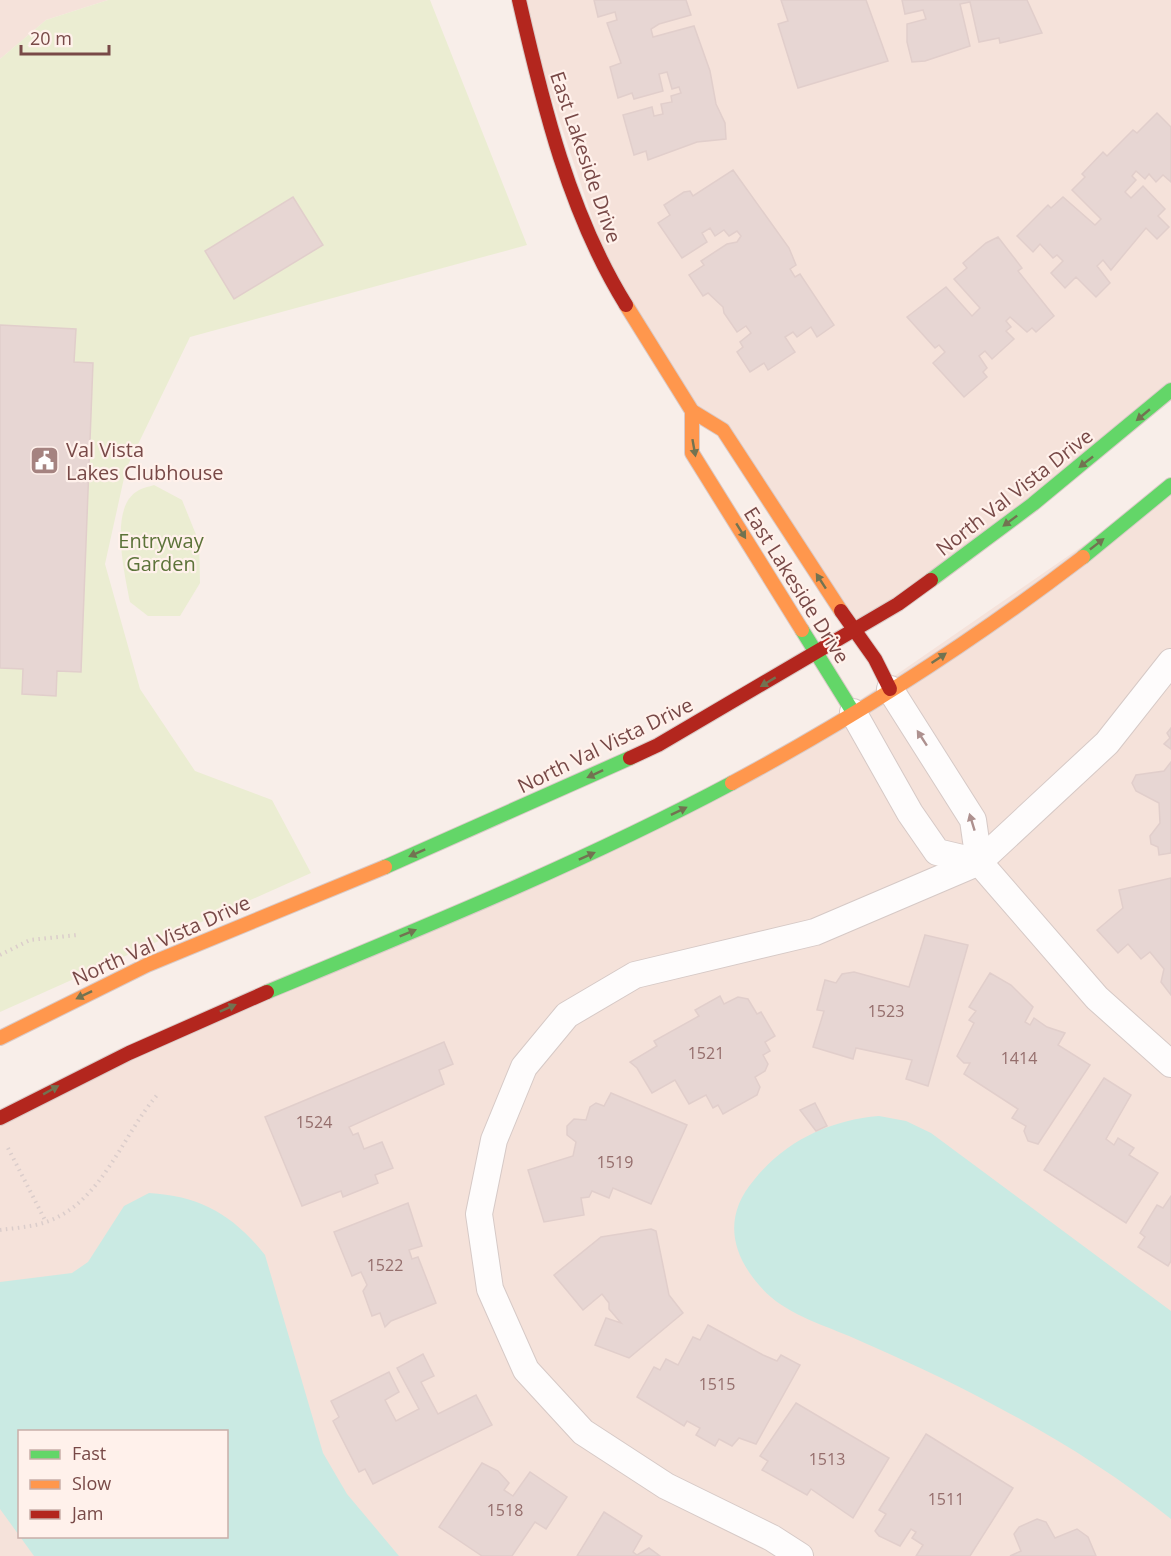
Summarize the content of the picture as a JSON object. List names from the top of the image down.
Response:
{
  "streets": {
    "main road": ["East Lakeside Drive", "North Val Vista Drive"]
  },
  "crossings": [
    ["East Lakeside Drive", "North Val Vista Drive"]
  ],
  "parks": ["Entryway Garden"],
  "places": {
    "public building": ["Val Vista Lakes Clubhouse"]
  },
  "house_numbers": [
    "1523",
    "1521",
    "1414",
    "1524",
    "1519",
    "1522",
    "1515",
    "1513",
    "1511",
    "1518"
  ],
  "legend": ["Fast", "Slow", "Jam"],
  "scale_bar": "20 m"
}
